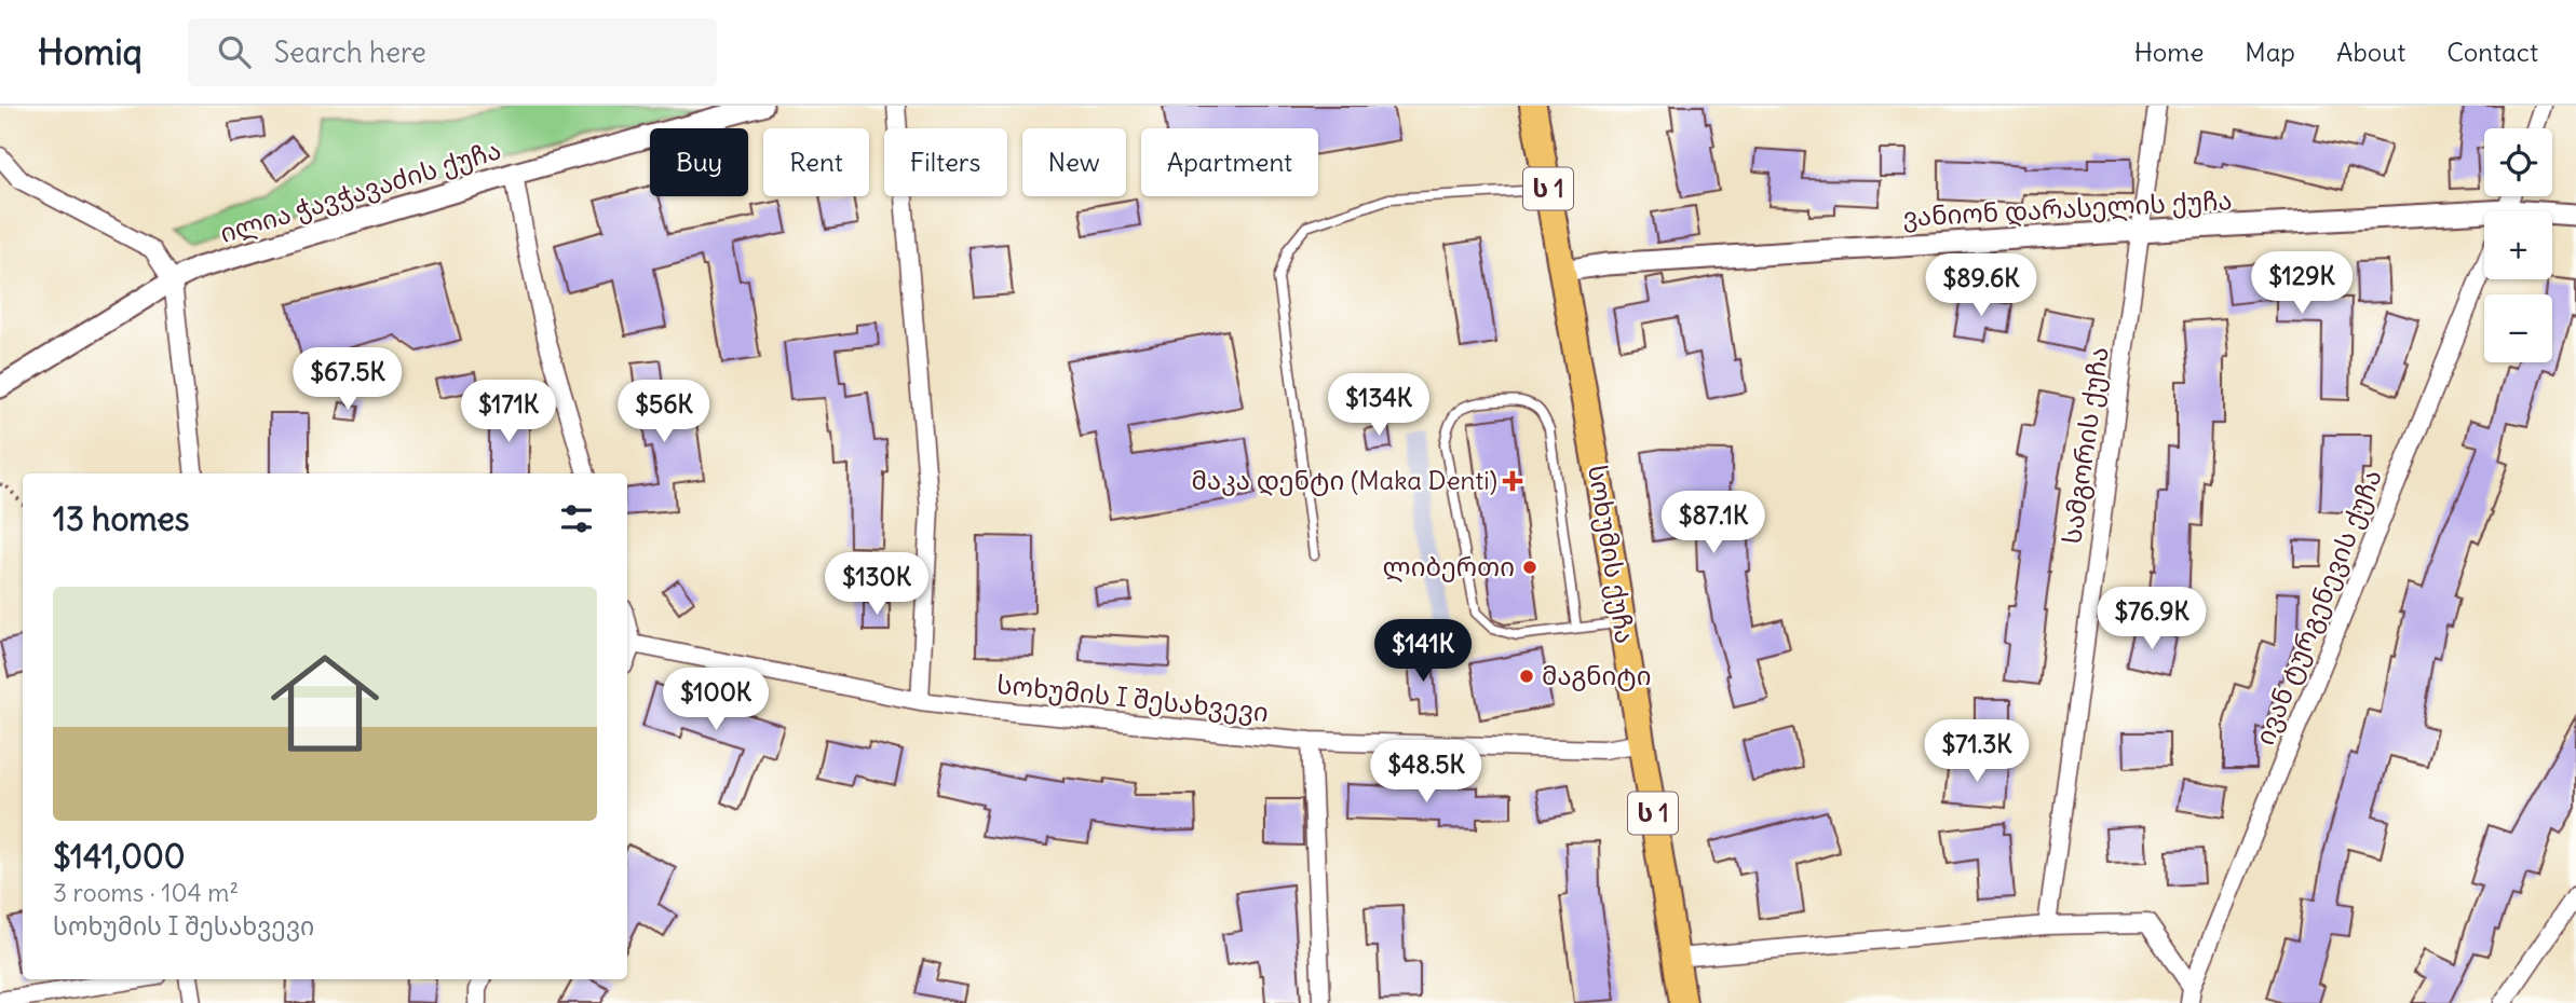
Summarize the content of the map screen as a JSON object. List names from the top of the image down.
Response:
{
  "streets": {
    "highway": ["ს 1", "სოხუმის ქუჩა"],
    "street": [
      "ილია ჭავჭავაძის ქუჩა",
      "ვანიონ დარასელის ქუჩა",
      "სამგორის ქუჩა",
      "ივან ტურგენევის ქუჩა",
      "სოხუმის I შესახვევი"
    ]
  },
  "crossings": [
    ["ვანიონ დარასელის ქუჩა", "სამგორის ქუჩა"],
    ["ვანიონ დარასელის ქუჩა", "სოხუმის ქუჩა"],
    ["სოხუმის ქუჩა", "სოხუმის I შესახვევი"]
  ],
  "places": {
    "health": ["მაკა დენტი (Maka Denti)"],
    "other": ["ლიბერთი", "მაგნიტი"]
  },
  "page": {
    "header": "Homiq",
    "search": "Search here",
    "nav": [
      "Home",
      "Map",
      "About",
      "Contact"
    ],
    "map_buttons": ["+", "−"],
    "chip": [
      "Buy",
      "Rent",
      "Filters",
      "New",
      "Apartment"
    ],
    "price": [
      "$129K",
      "$89.6K",
      "$67.5K",
      "$134K",
      "$171K",
      "$56K",
      "$87.1K",
      "$130K",
      "$76.9K",
      "$141K",
      "$100K",
      "$71.3K",
      "$48.5K"
    ],
    "heading": "13 homes",
    "list": [
      {
        "name": "$141,000",
        "note": "3 rooms · 104 m² · სოხუმის I შესახვევი"
      }
    ]
  }
}
